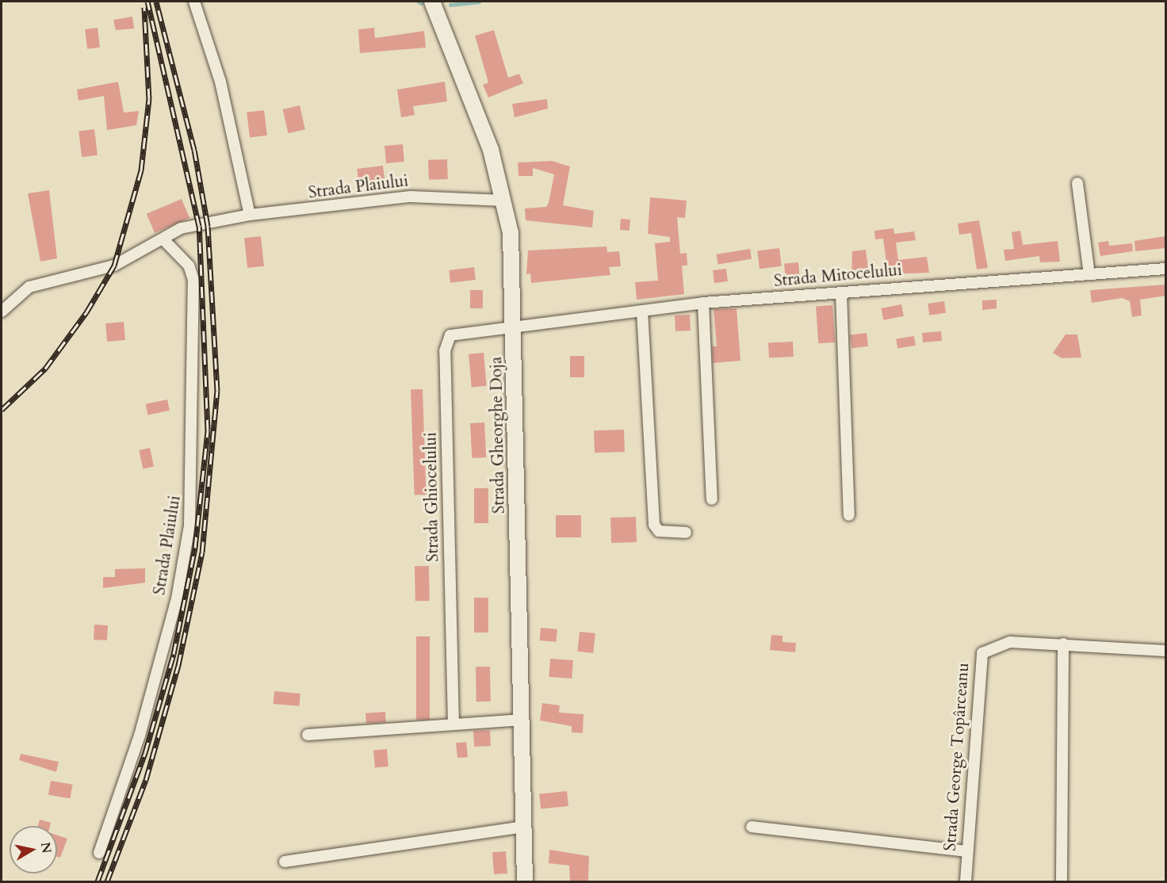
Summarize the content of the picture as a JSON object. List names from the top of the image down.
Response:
{
  "streets": {
    "main road": ["Strada Gheorghe Doja"],
    "street": [
      "Strada Plaiului",
      "Strada Mitocelului",
      "Strada Ghiocelului",
      "Strada George Topârceanu"
    ]
  },
  "crossings": [
    ["Strada Plaiului", "Strada Gheorghe Doja"],
    ["Strada Mitocelului", "Strada Gheorghe Doja"],
    ["Strada Mitocelului", "Strada Ghiocelului"],
    ["Strada Gheorghe Doja", "Strada Ghiocelului"]
  ],
  "north": "right"
}
